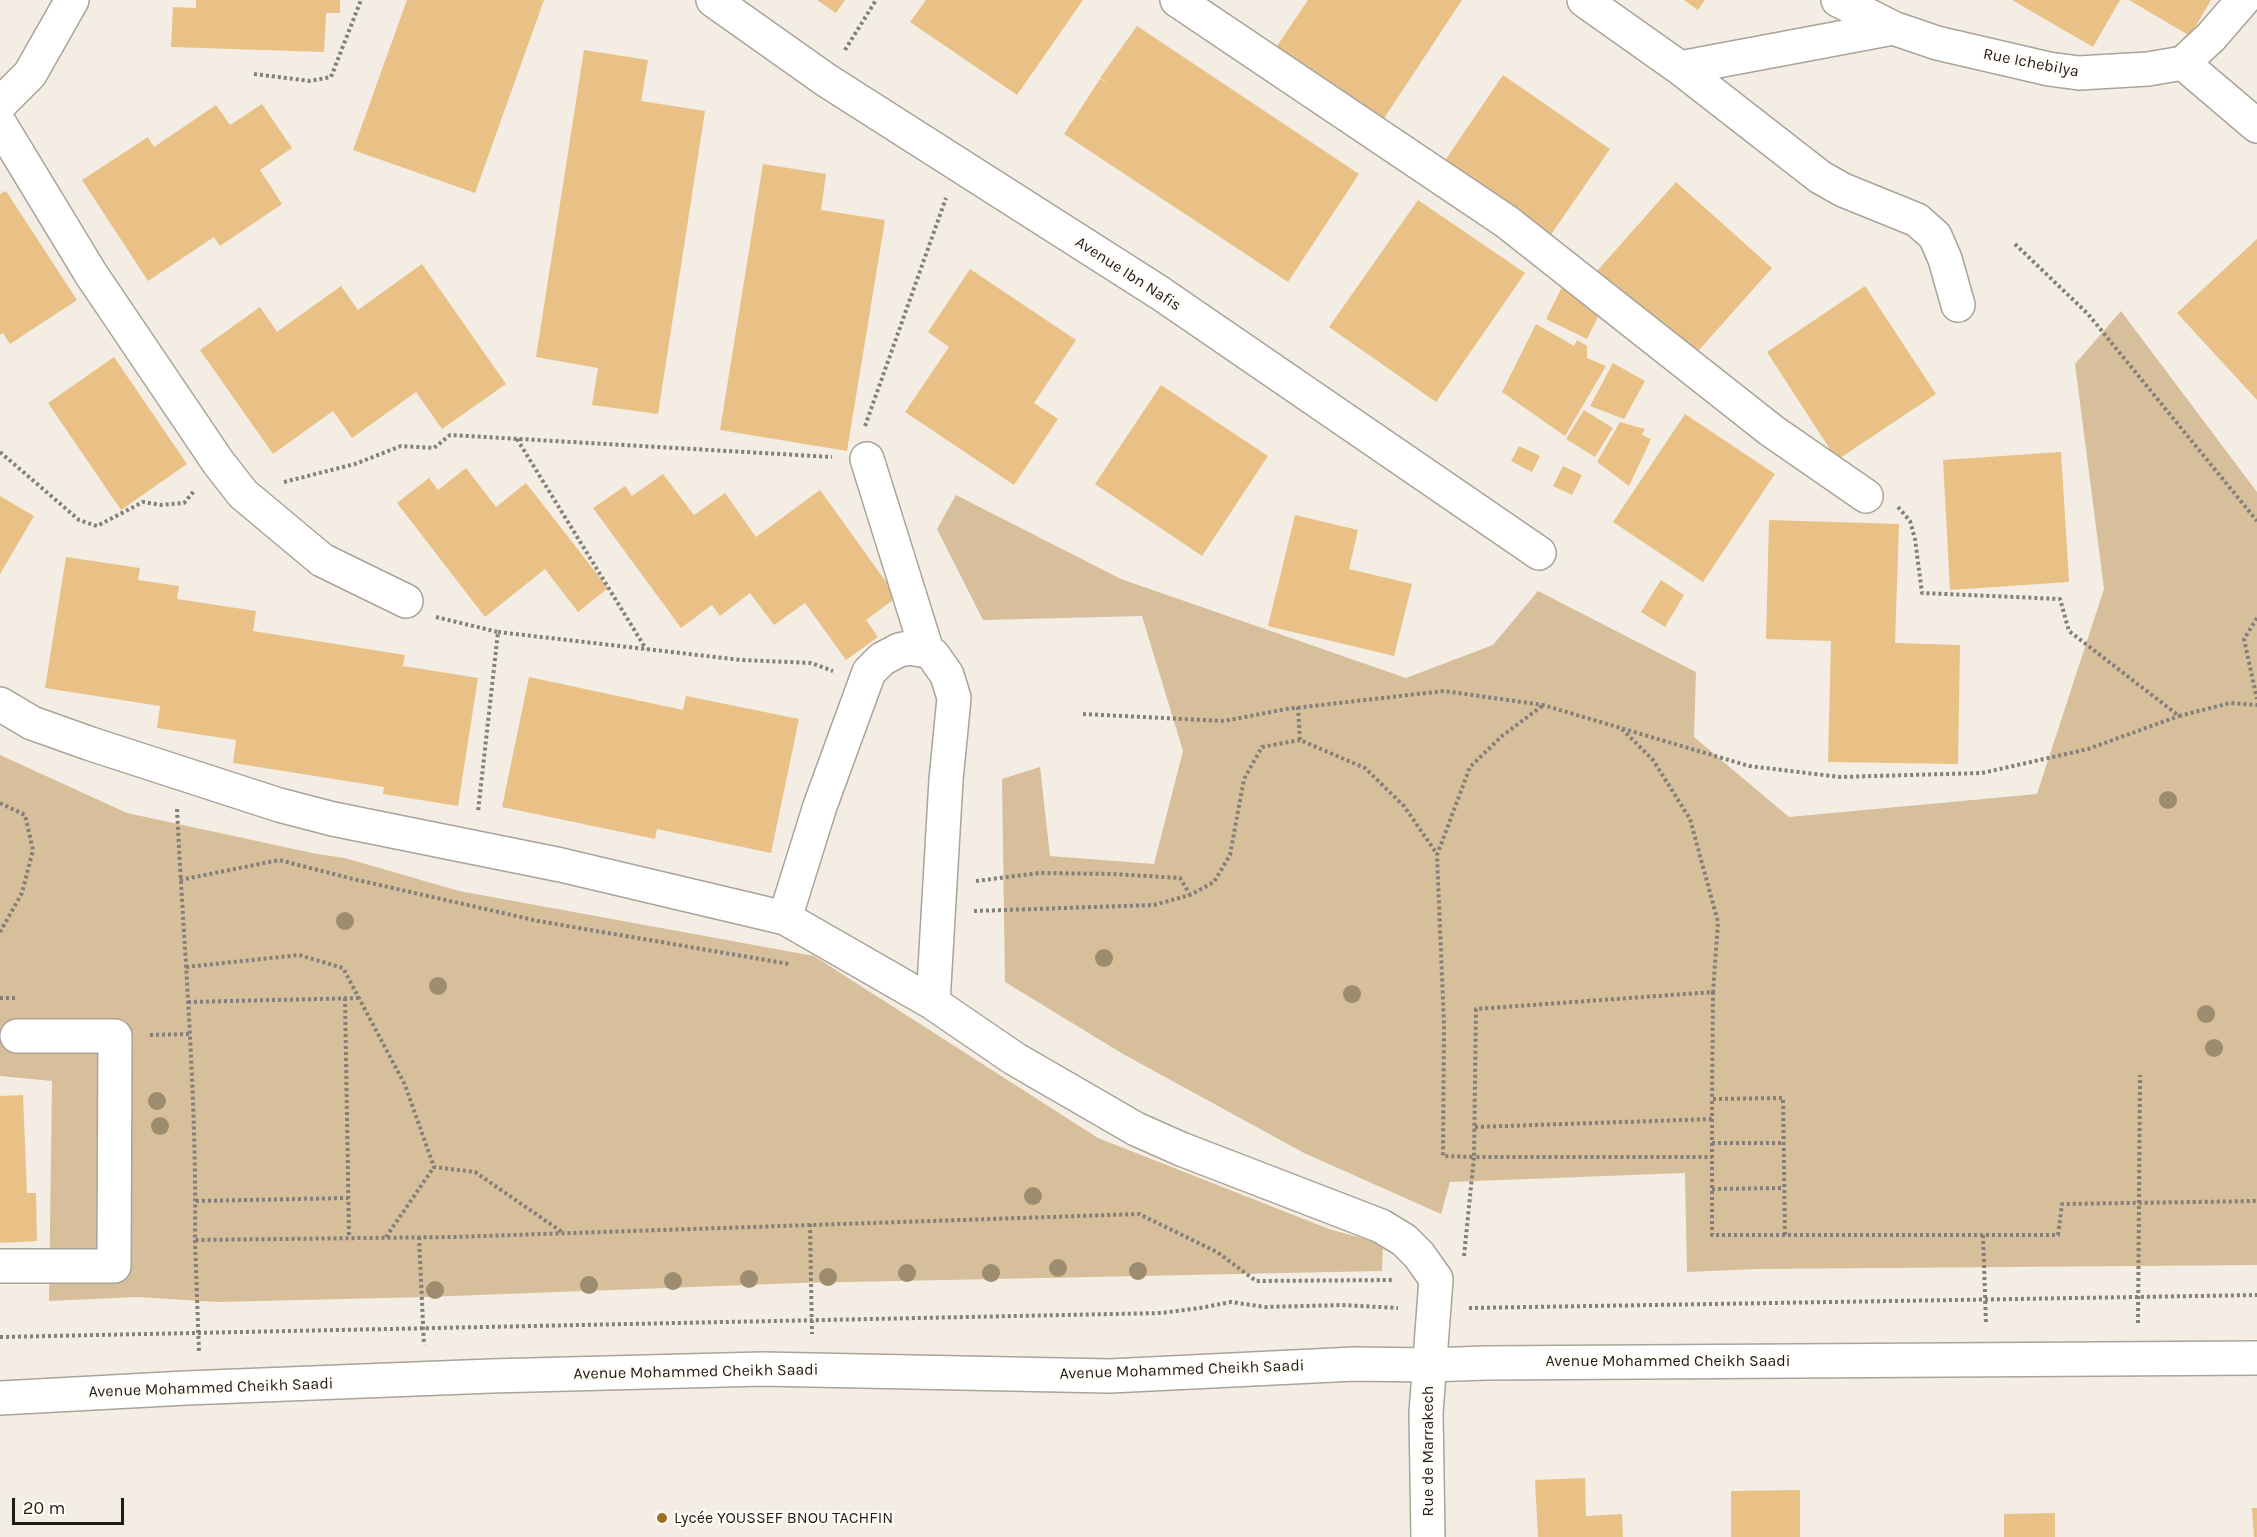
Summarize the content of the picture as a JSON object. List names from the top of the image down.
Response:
{
  "streets": {
    "street": [
      "Rue Ichebilya",
      "Avenue Ibn Nafis",
      "Avenue Mohammed Cheikh Saadi",
      "Rue de Marrakech"
    ]
  },
  "crossings": [
    ["Avenue Mohammed Cheikh Saadi", "Rue de Marrakech"]
  ],
  "places": ["Lycée YOUSSEF BNOU TACHFIN"],
  "scale_bar": "20 m"
}
